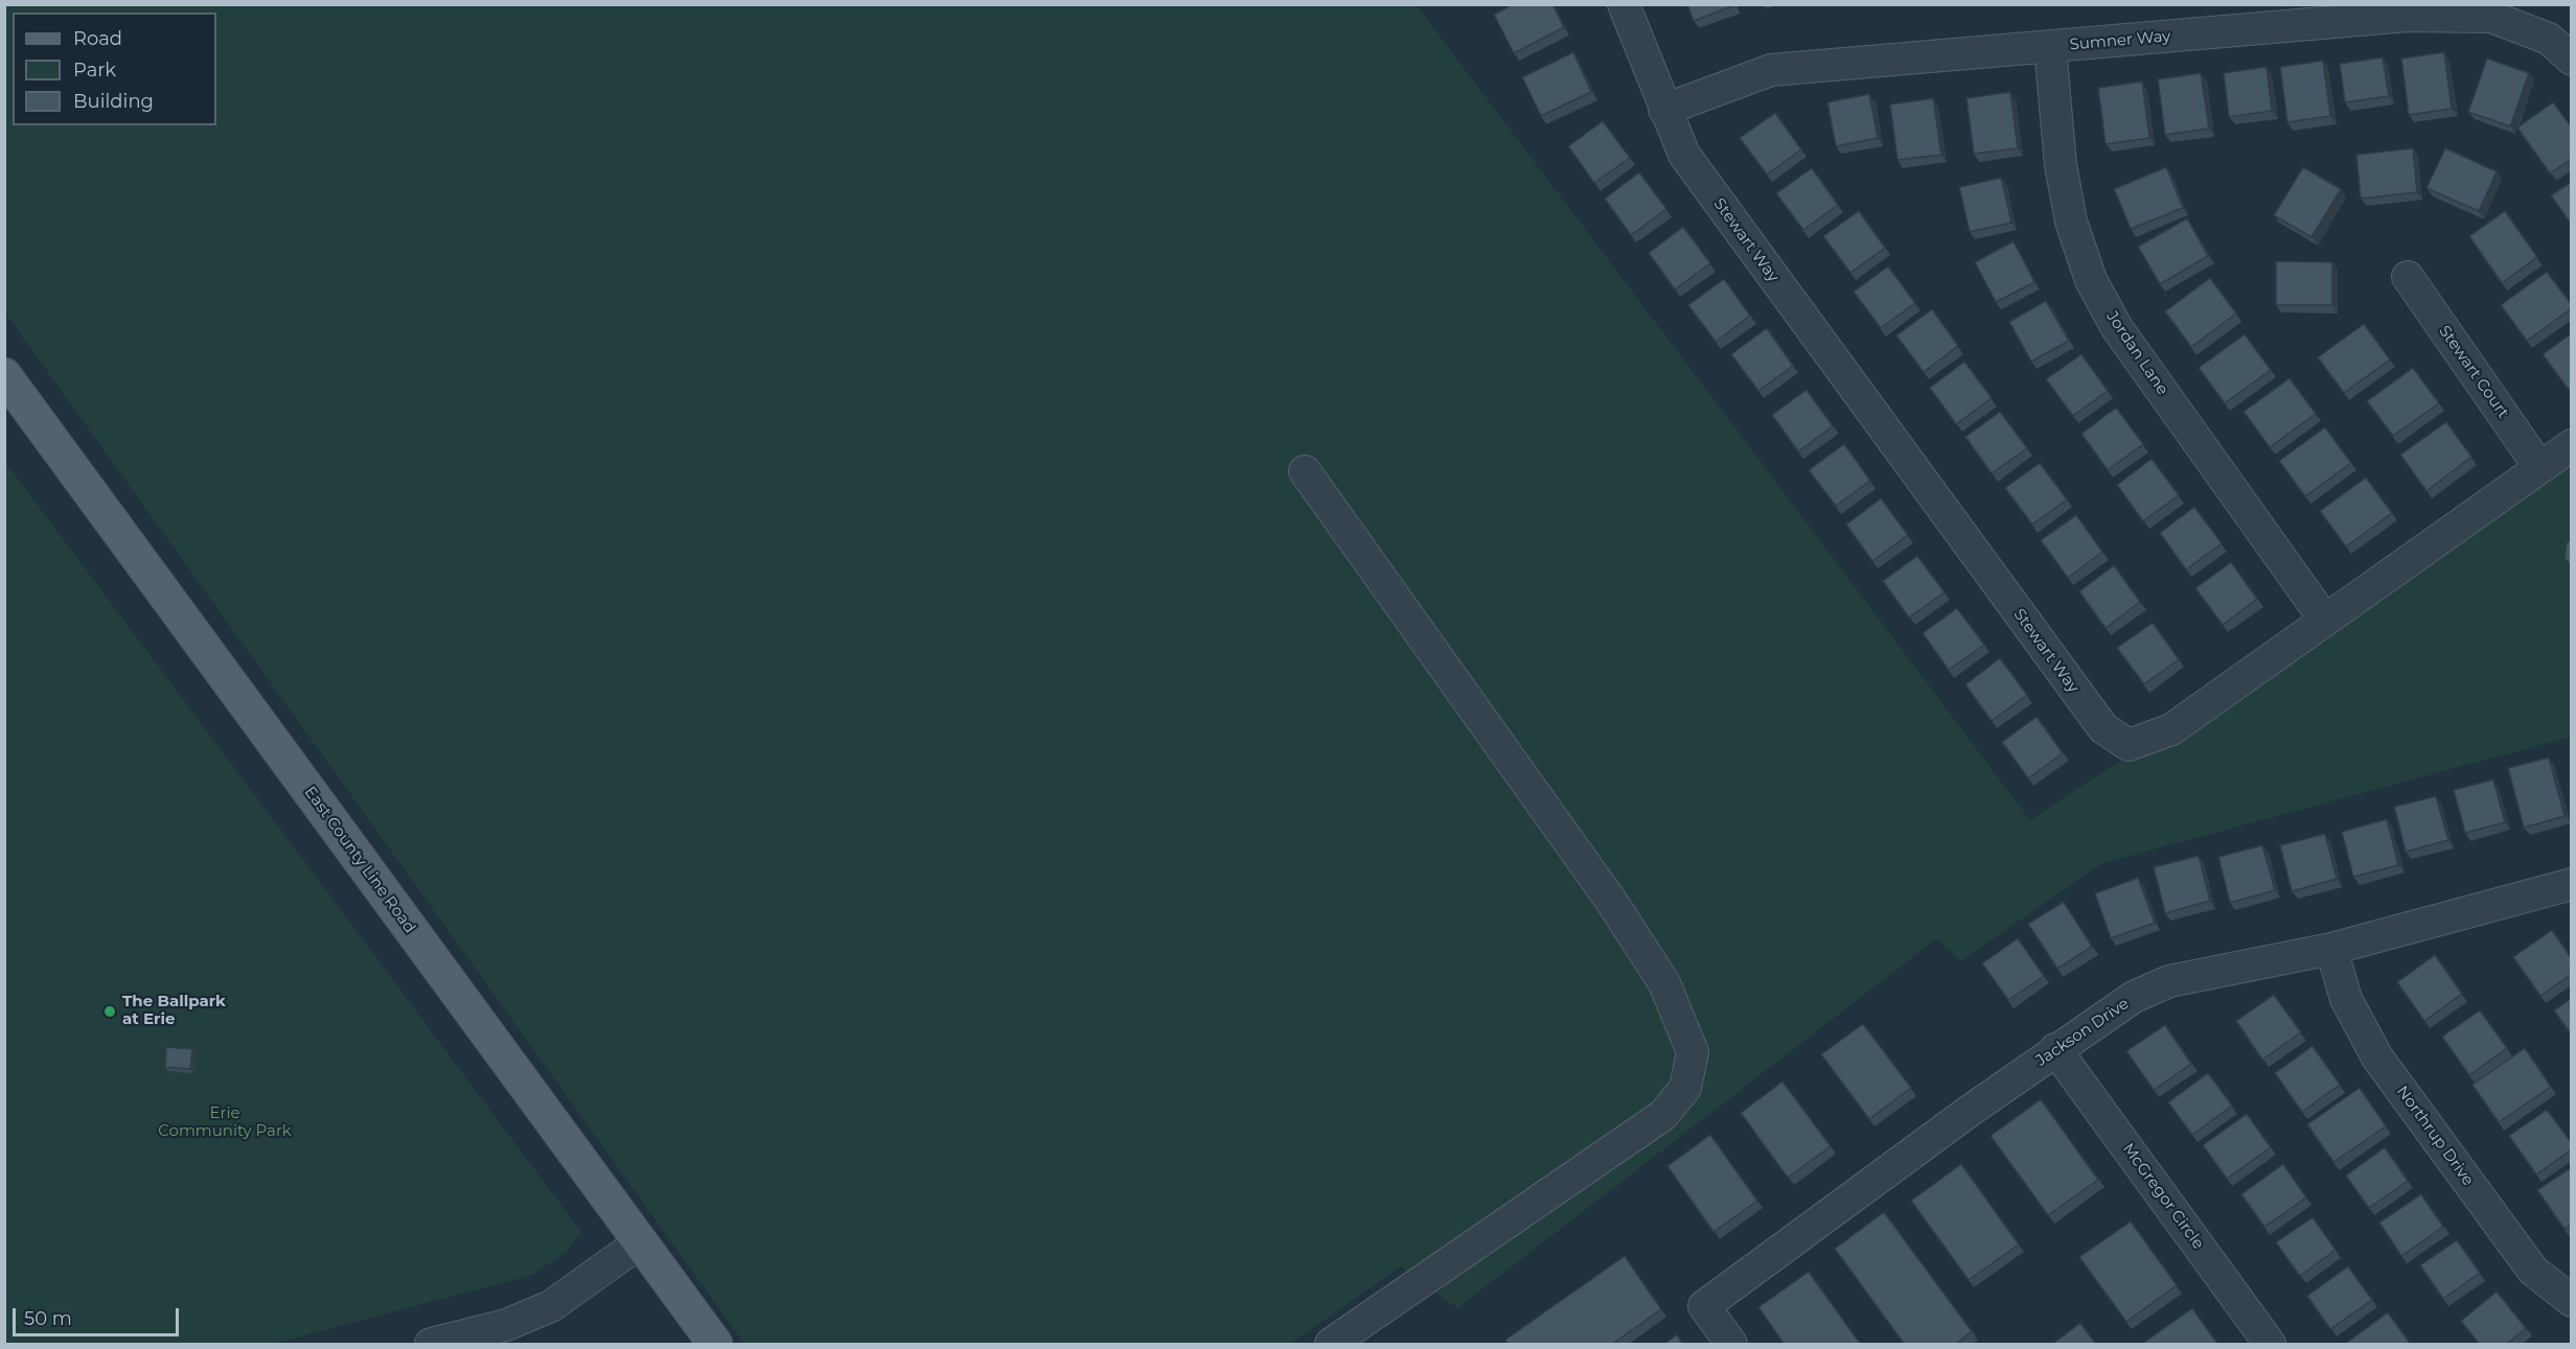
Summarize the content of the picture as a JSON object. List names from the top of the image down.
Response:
{
  "streets": {
    "main road": ["East County Line Road"],
    "street": [
      "Sumner Way",
      "Stewart Way",
      "Jordan Lane",
      "Stewart Court",
      "Jackson Drive",
      "Northrup Drive",
      "McGregor Circle"
    ]
  },
  "crossings": [
    ["Sumner Way", "Stewart Way"],
    ["Sumner Way", "Jordan Lane"],
    ["Stewart Way", "Jordan Lane"],
    ["Stewart Way", "Stewart Court"],
    ["Jackson Drive", "Northrup Drive"],
    ["Jackson Drive", "McGregor Circle"]
  ],
  "parks": ["Erie Community Park"],
  "places": ["The Ballpark at Erie"],
  "legend": ["Road", "Park", "Building"],
  "scale_bar": "50 m"
}
